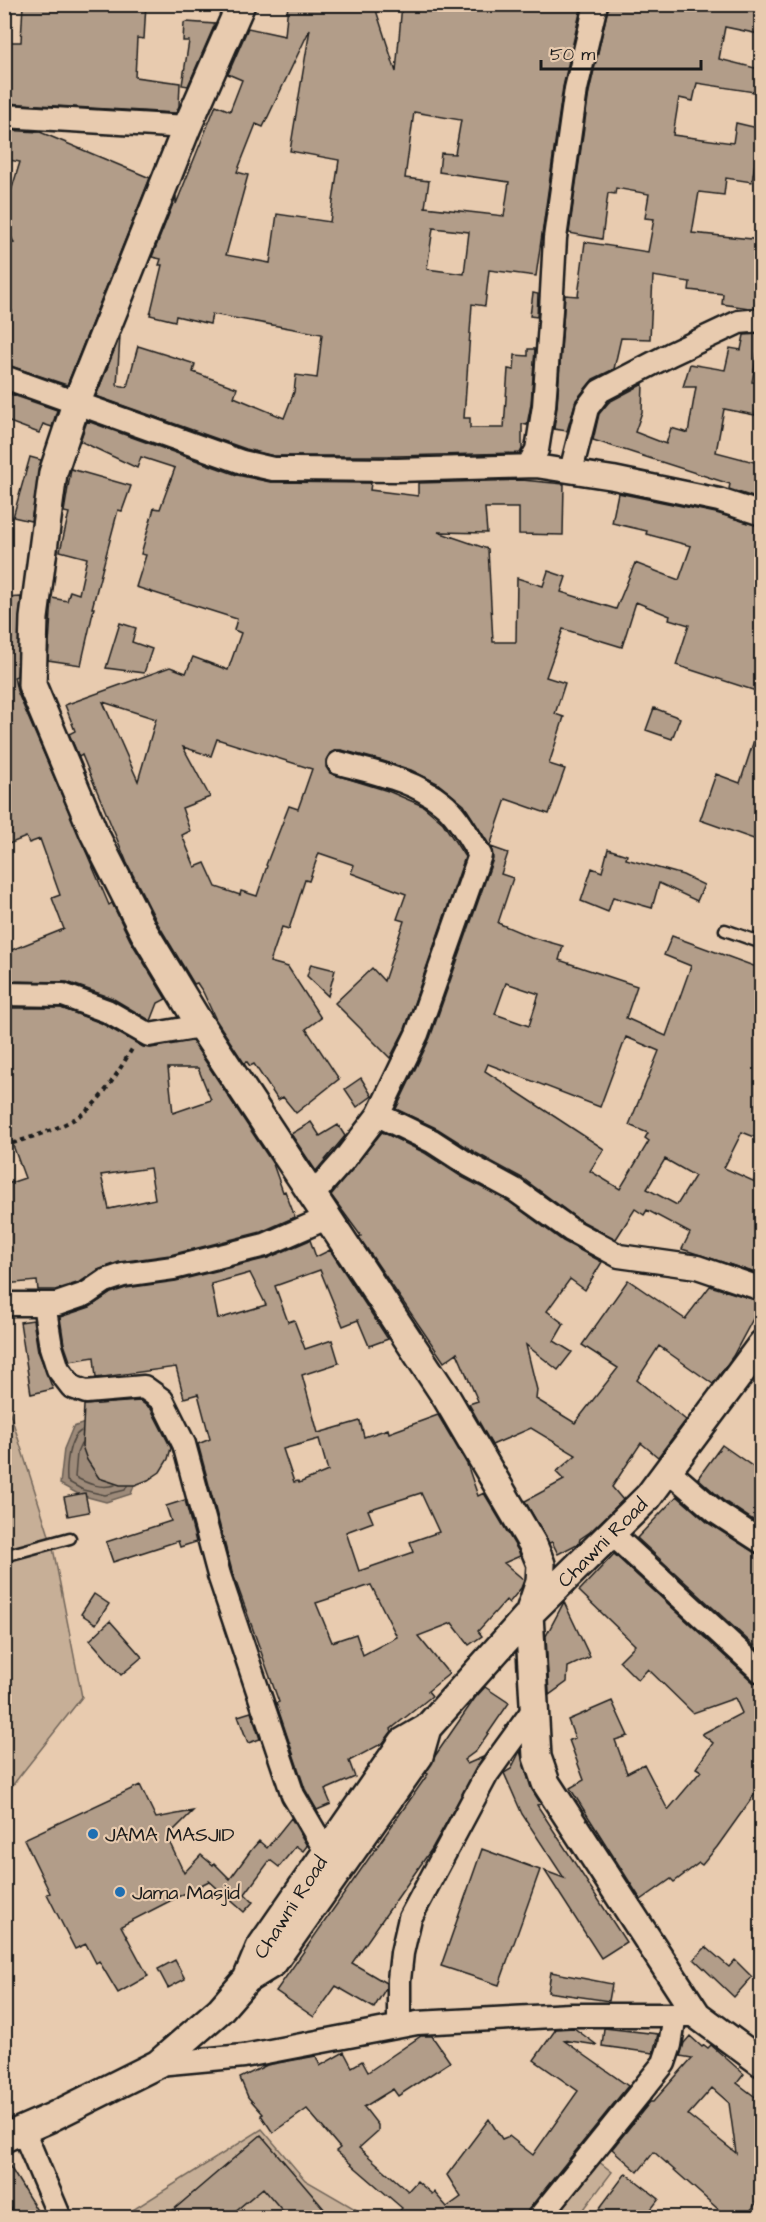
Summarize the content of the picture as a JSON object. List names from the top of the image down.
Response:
{
  "streets": {
    "street": ["Chawni Road"]
  },
  "places": ["JAMA MASJID", "Jama Masjid"],
  "scale_bar": "50 m"
}
